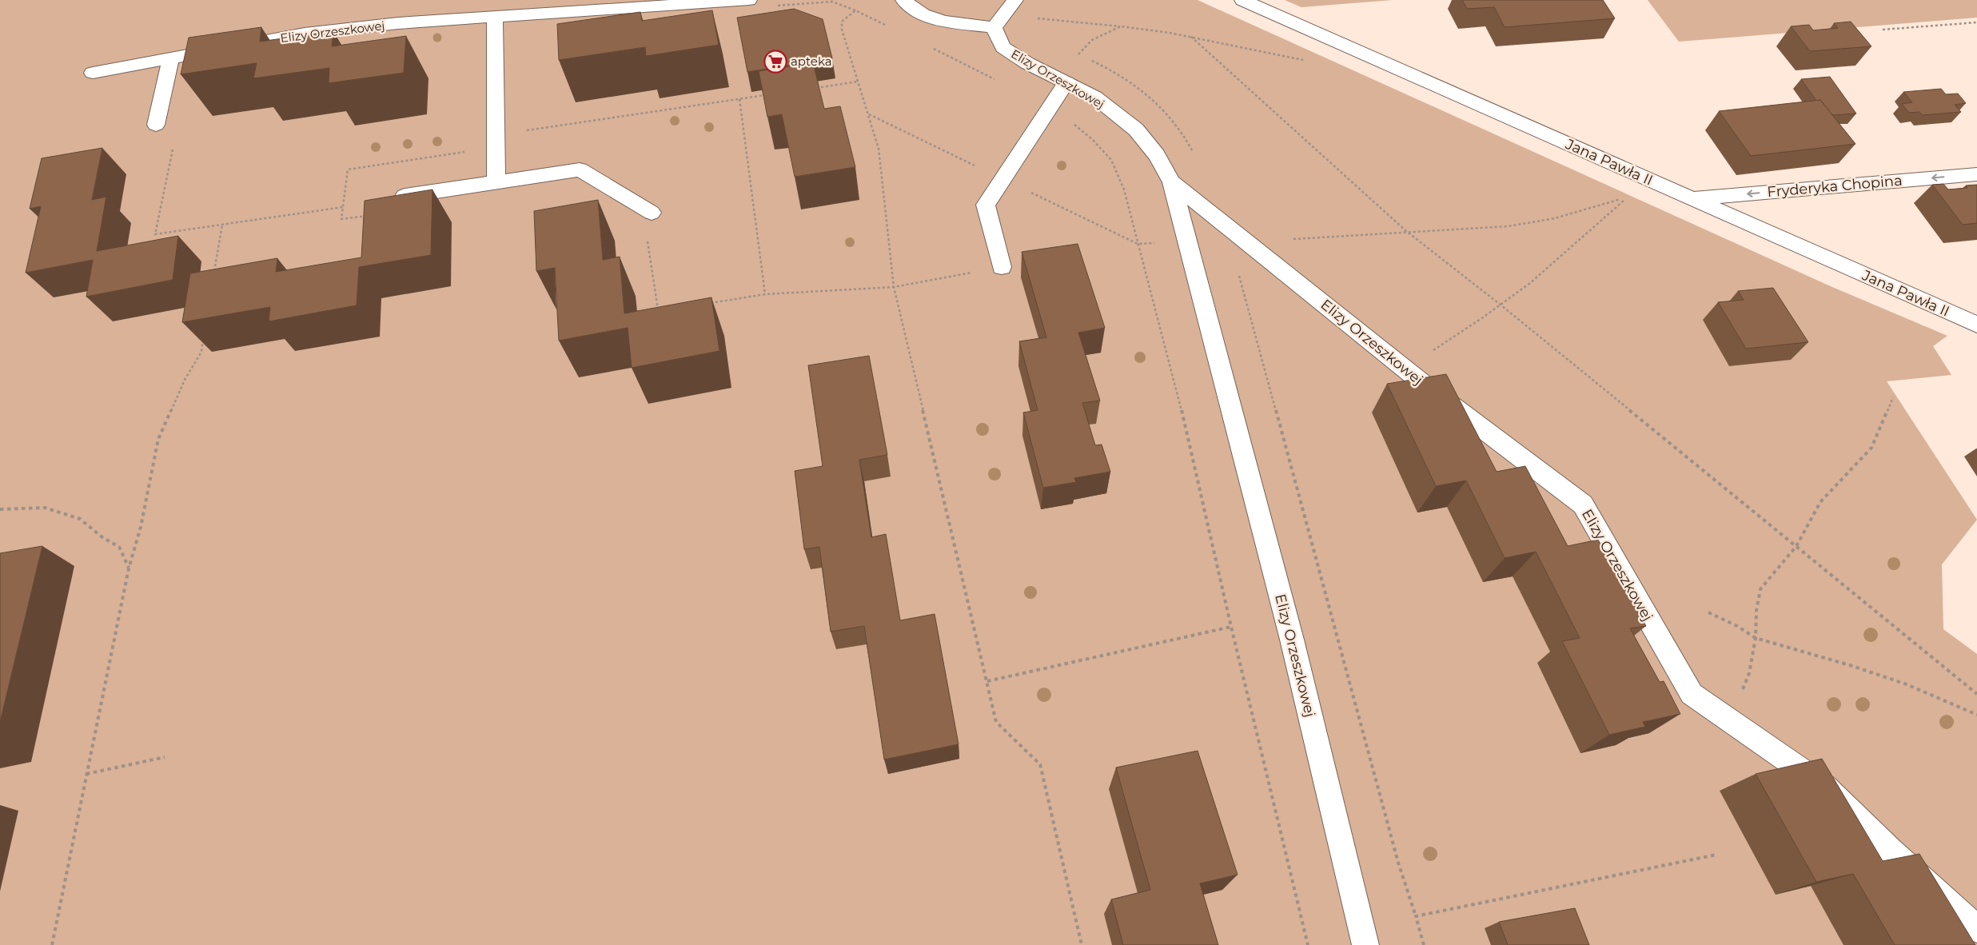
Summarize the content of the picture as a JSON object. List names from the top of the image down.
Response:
{
  "streets": {
    "street": ["Elizy Orzeszkowej", "Jana Pawła II", "Fryderyka Chopina"]
  },
  "crossings": [
    ["Jana Pawła II", "Fryderyka Chopina"]
  ],
  "one_way": ["Fryderyka Chopina"],
  "places": {
    "supermarket": ["apteka"]
  }
}
